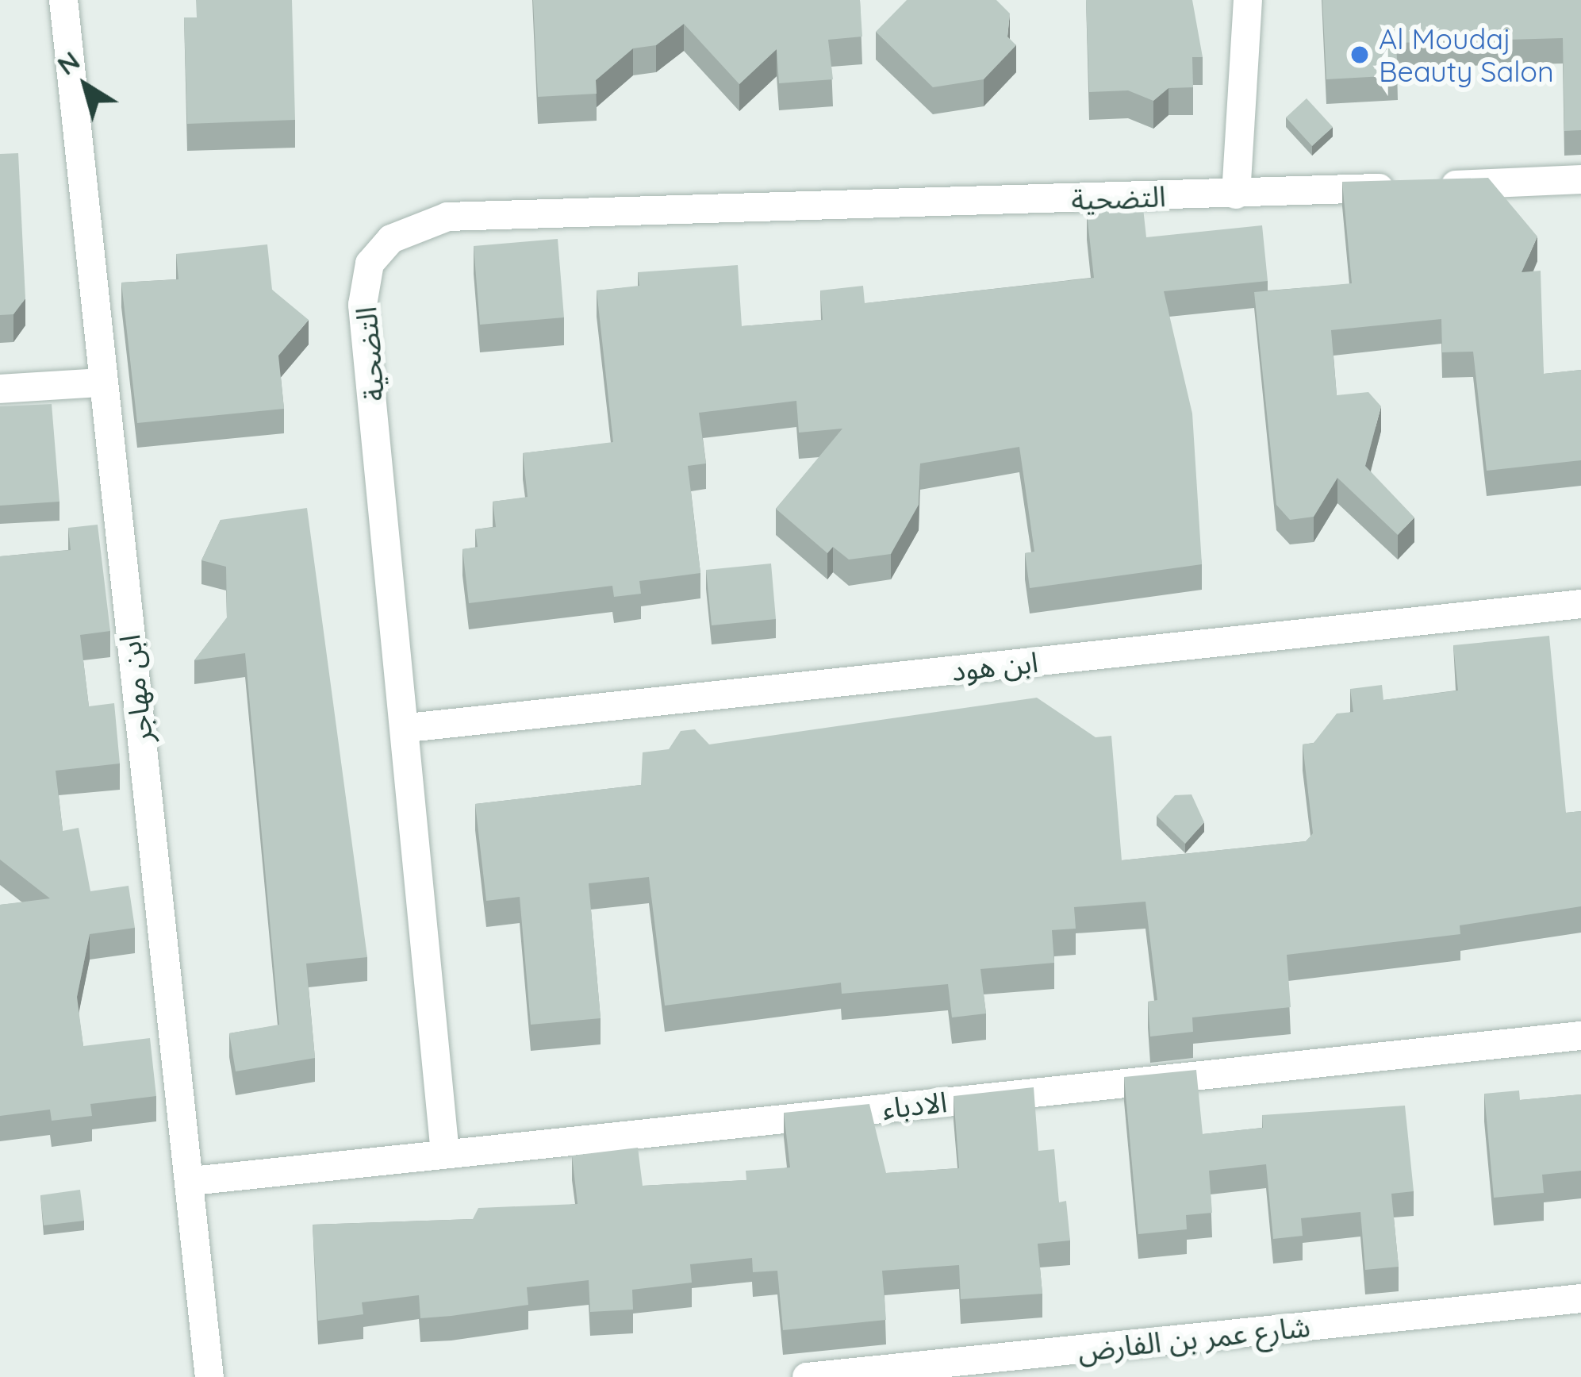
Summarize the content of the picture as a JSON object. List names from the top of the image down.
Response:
{
  "streets": {
    "street": [
      "التضحية",
      "ابن هود",
      "ابن مهاجر",
      "الادباء",
      "شارع عمر بن الفارض"
    ]
  },
  "crossings": [
    ["التضحية", "ابن هود"],
    ["التضحية", "الادباء"],
    ["ابن مهاجر", "الادباء"]
  ],
  "places": ["Al Moudaj Beauty Salon"],
  "north": "top left"
}
